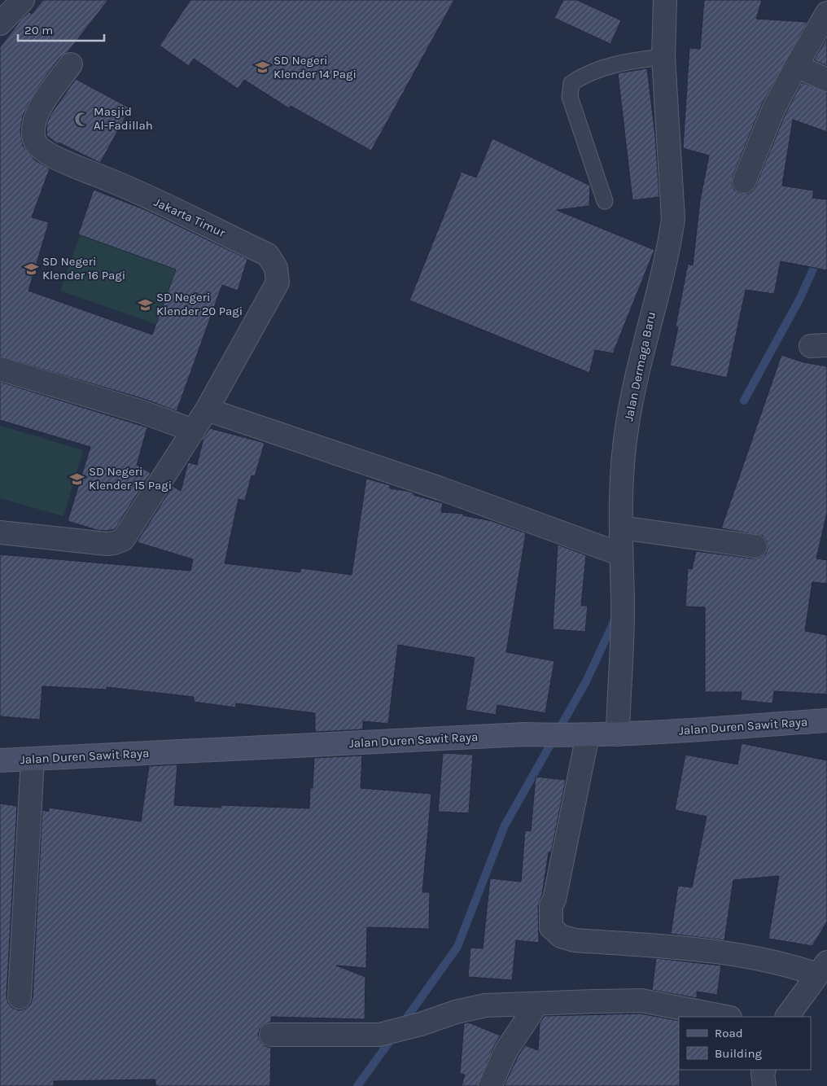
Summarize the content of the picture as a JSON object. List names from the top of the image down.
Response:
{
  "streets": {
    "street": ["Jakarta Timur", "Jalan Dermaga Baru", "Jalan Duren Sawit Raya"]
  },
  "crossings": [
    ["Jalan Dermaga Baru", "Jalan Duren Sawit Raya"]
  ],
  "places": {
    "school or university": [
      "SD Negeri Klender 14 Pagi",
      "SD Negeri Klender 16 Pagi",
      "SD Negeri Klender 20 Pagi",
      "SD Negeri Klender 15 Pagi"
    ],
    "mosque": ["Masjid Al-Fadillah"]
  },
  "legend": ["Road", "Building"],
  "scale_bar": "20 m"
}
